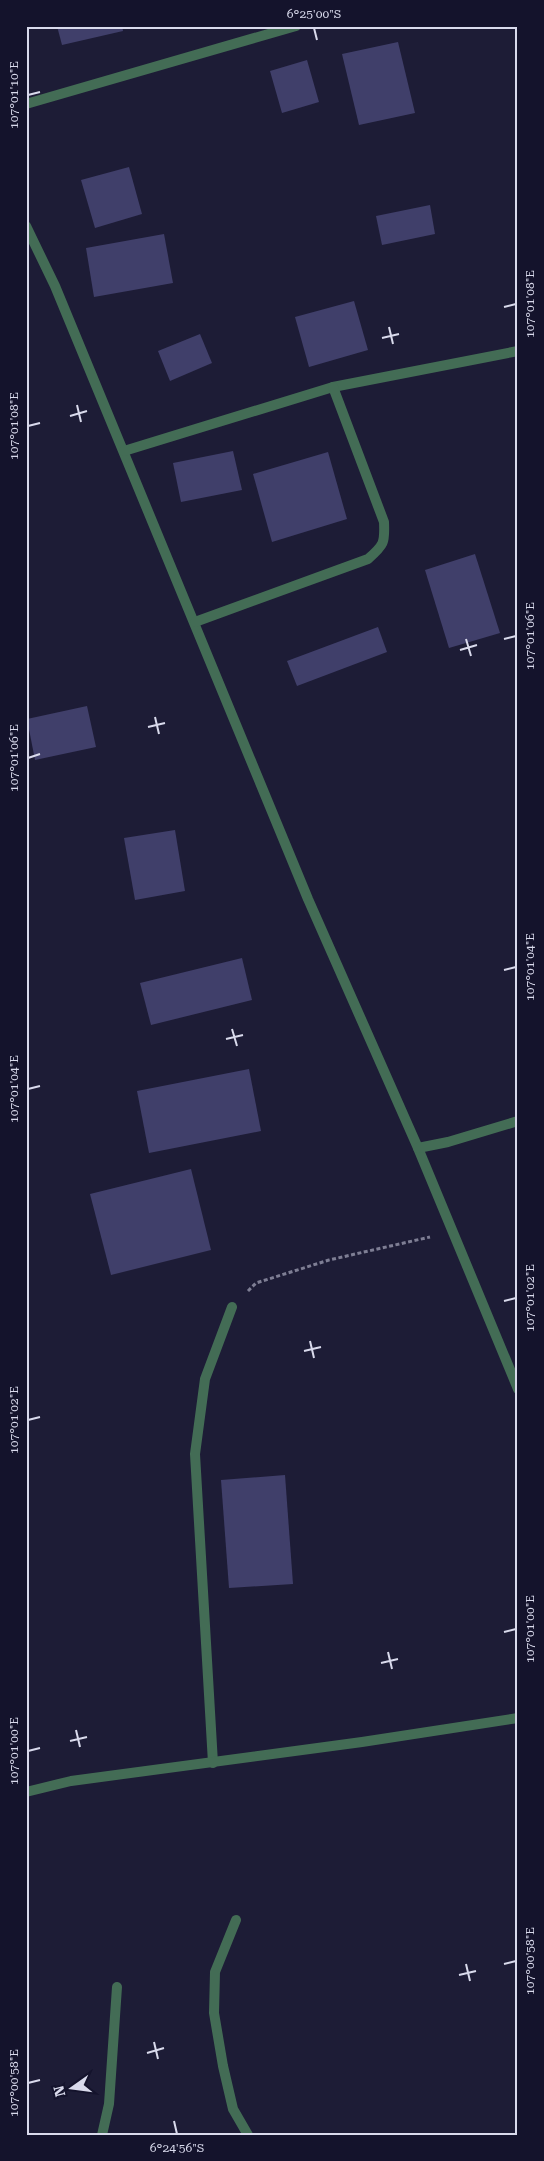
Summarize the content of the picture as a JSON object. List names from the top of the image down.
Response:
{
  "north": "left",
  "coordinates": [
    "6°25'00\"S",
    "107°01'10\"E",
    "107°01'08\"E",
    "107°01'06\"E",
    "107°01'04\"E",
    "107°01'02\"E",
    "107°01'00\"E",
    "107°00'58\"E",
    "6°24'56\"S"
  ]
}
